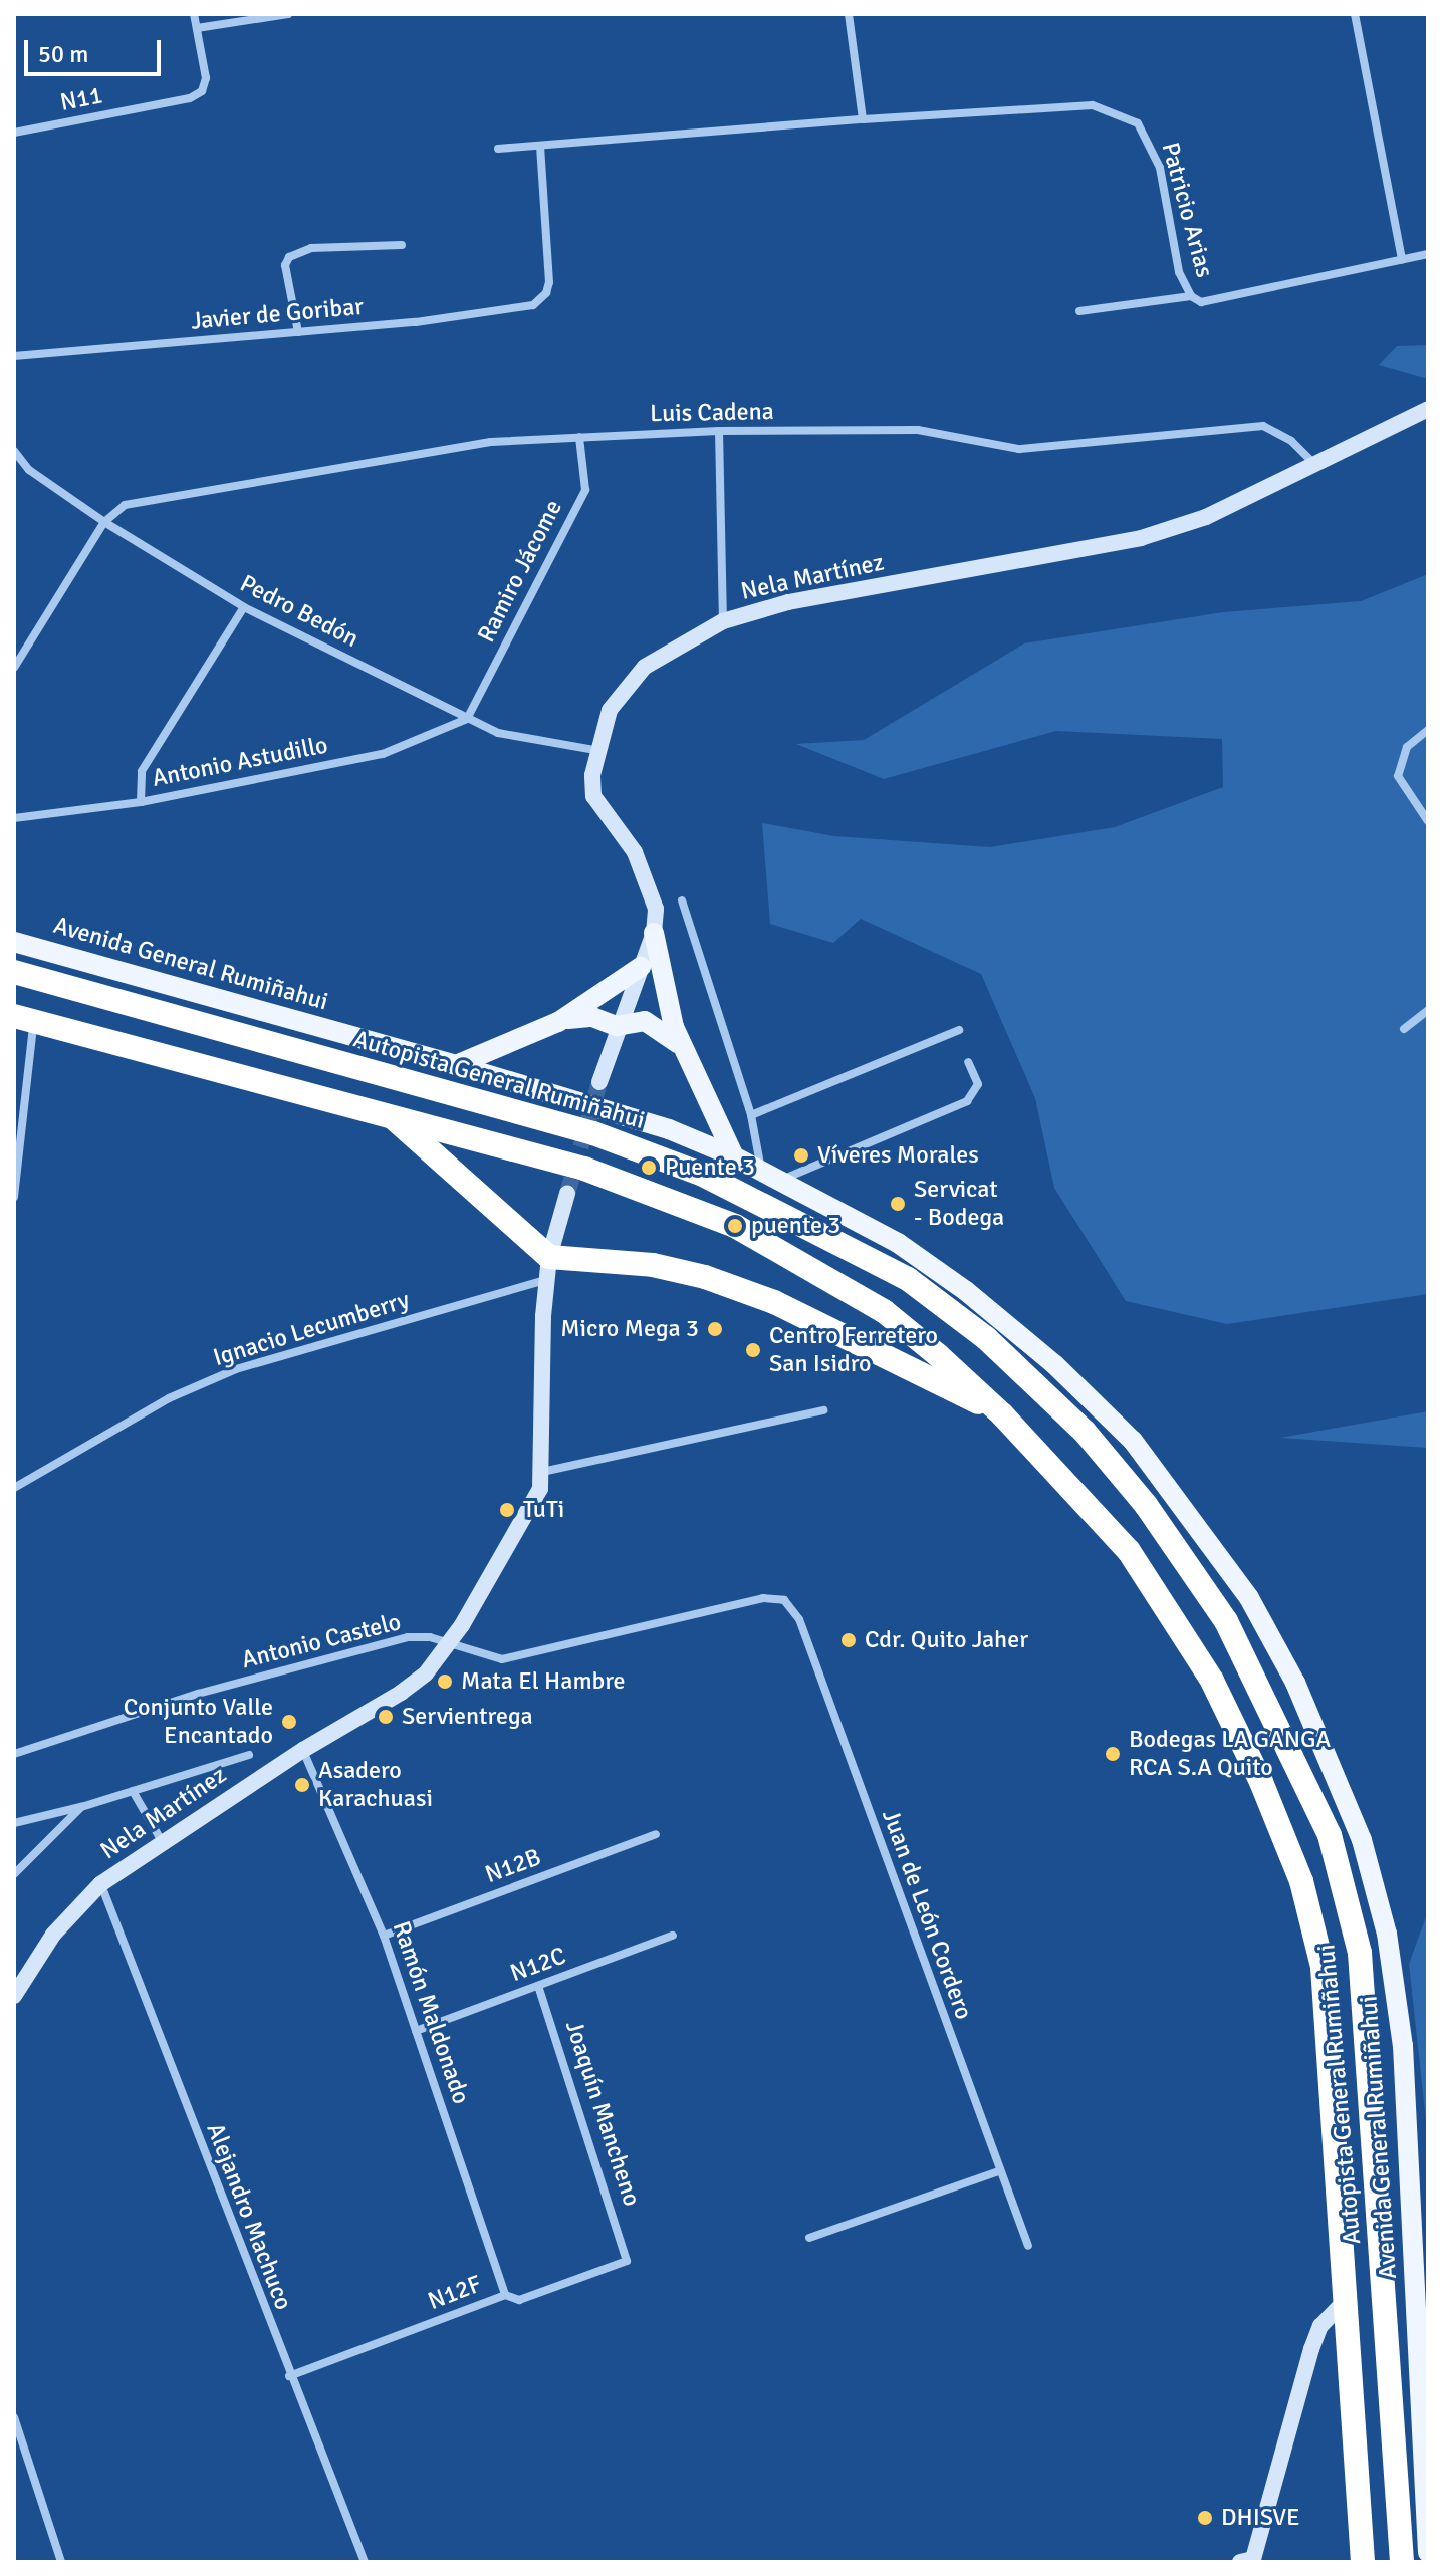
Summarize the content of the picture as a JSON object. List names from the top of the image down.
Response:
{
  "streets": {
    "highway": ["Autopista General Rumiñahui"],
    "main road": ["Nela Martínez", "Avenida General Rumiñahui"],
    "street": [
      "N11",
      "Patricio Arias",
      "Javier de Goribar",
      "Luis Cadena",
      "Ramiro Jácome",
      "Pedro Bedón",
      "Antonio Astudillo",
      "Ignacio Lecumberry",
      "Antonio Castelo",
      "N12B",
      "Juan de León Cordero",
      "N12C",
      "Ramón Maldonado",
      "Joaquín Mancheno",
      "Alejandro Machuco",
      "N12F"
    ]
  },
  "crossings": [
    ["Patricio Arias", "Javier de Goribar"],
    ["Luis Cadena", "Ramiro Jácome"],
    ["Luis Cadena", "Nela Martínez"],
    ["Luis Cadena", "Pedro Bedón"],
    ["Ramiro Jácome", "Pedro Bedón"],
    ["Ramiro Jácome", "Antonio Astudillo"],
    ["Nela Martínez", "Pedro Bedón"],
    ["Nela Martínez", "Ignacio Lecumberry"],
    ["Nela Martínez", "Antonio Castelo"],
    ["Nela Martínez", "Ramón Maldonado"],
    ["Nela Martínez", "Alejandro Machuco"],
    ["Pedro Bedón", "Antonio Astudillo"],
    ["Antonio Castelo", "Juan de León Cordero"],
    ["N12B", "Ramón Maldonado"],
    ["N12C", "Ramón Maldonado"],
    ["N12C", "Joaquín Mancheno"],
    ["Ramón Maldonado", "N12F"],
    ["Joaquín Mancheno", "N12F"],
    ["Alejandro Machuco", "N12F"]
  ],
  "places": [
    "Víveres Morales",
    "Puente 3",
    "Servicat - Bodega",
    "puente 3",
    "Micro Mega 3",
    "Centro Ferretero San Isidro",
    "TuTi",
    "Cdr. Quito Jaher",
    "Mata El Hambre",
    "Servientrega",
    "Conjunto Valle Encantado",
    "Bodegas LA GANGA RCA S.A Quito",
    "Asadero Karachuasi",
    "DHISVE"
  ],
  "scale_bar": "50 m"
}
